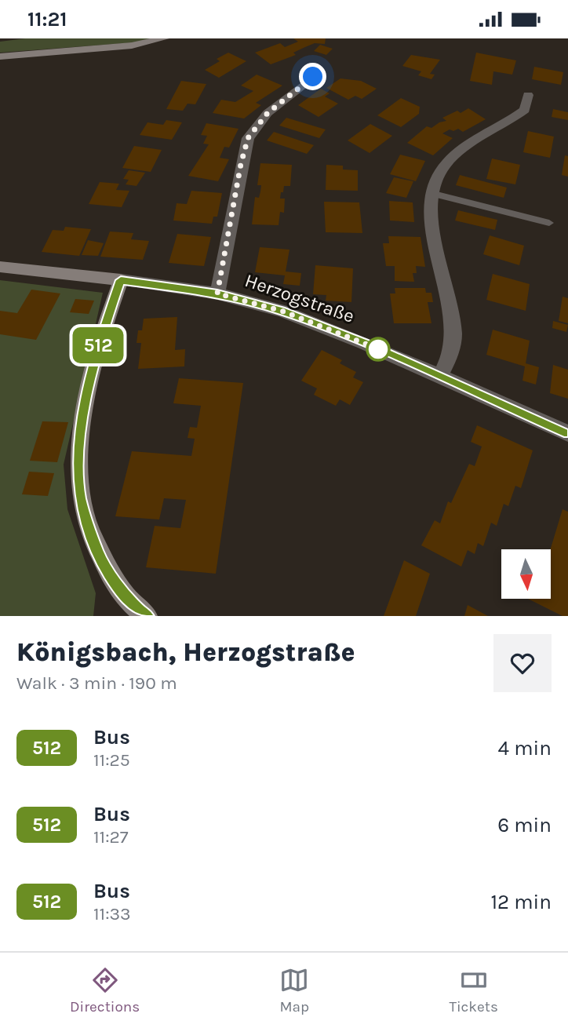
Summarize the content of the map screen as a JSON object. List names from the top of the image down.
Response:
{
  "streets": {
    "street": ["Herzogstraße"]
  },
  "lines": ["bus line 512"],
  "north": "bottom",
  "page": {
    "status": "11:21",
    "on_map": "512",
    "heading": ["Königsbach, Herzogstraße", "Walk · 3 min · 190 m"],
    "list": [
      {
        "mark": "512",
        "name": "Bus",
        "note": "11:25",
        "value": "4 min"
      },
      {
        "mark": "512",
        "name": "Bus",
        "note": "11:27",
        "value": "6 min"
      },
      {
        "mark": "512",
        "name": "Bus",
        "note": "11:33",
        "value": "12 min"
      }
    ],
    "tabs": ["Directions", "Map", "Tickets"]
  }
}
